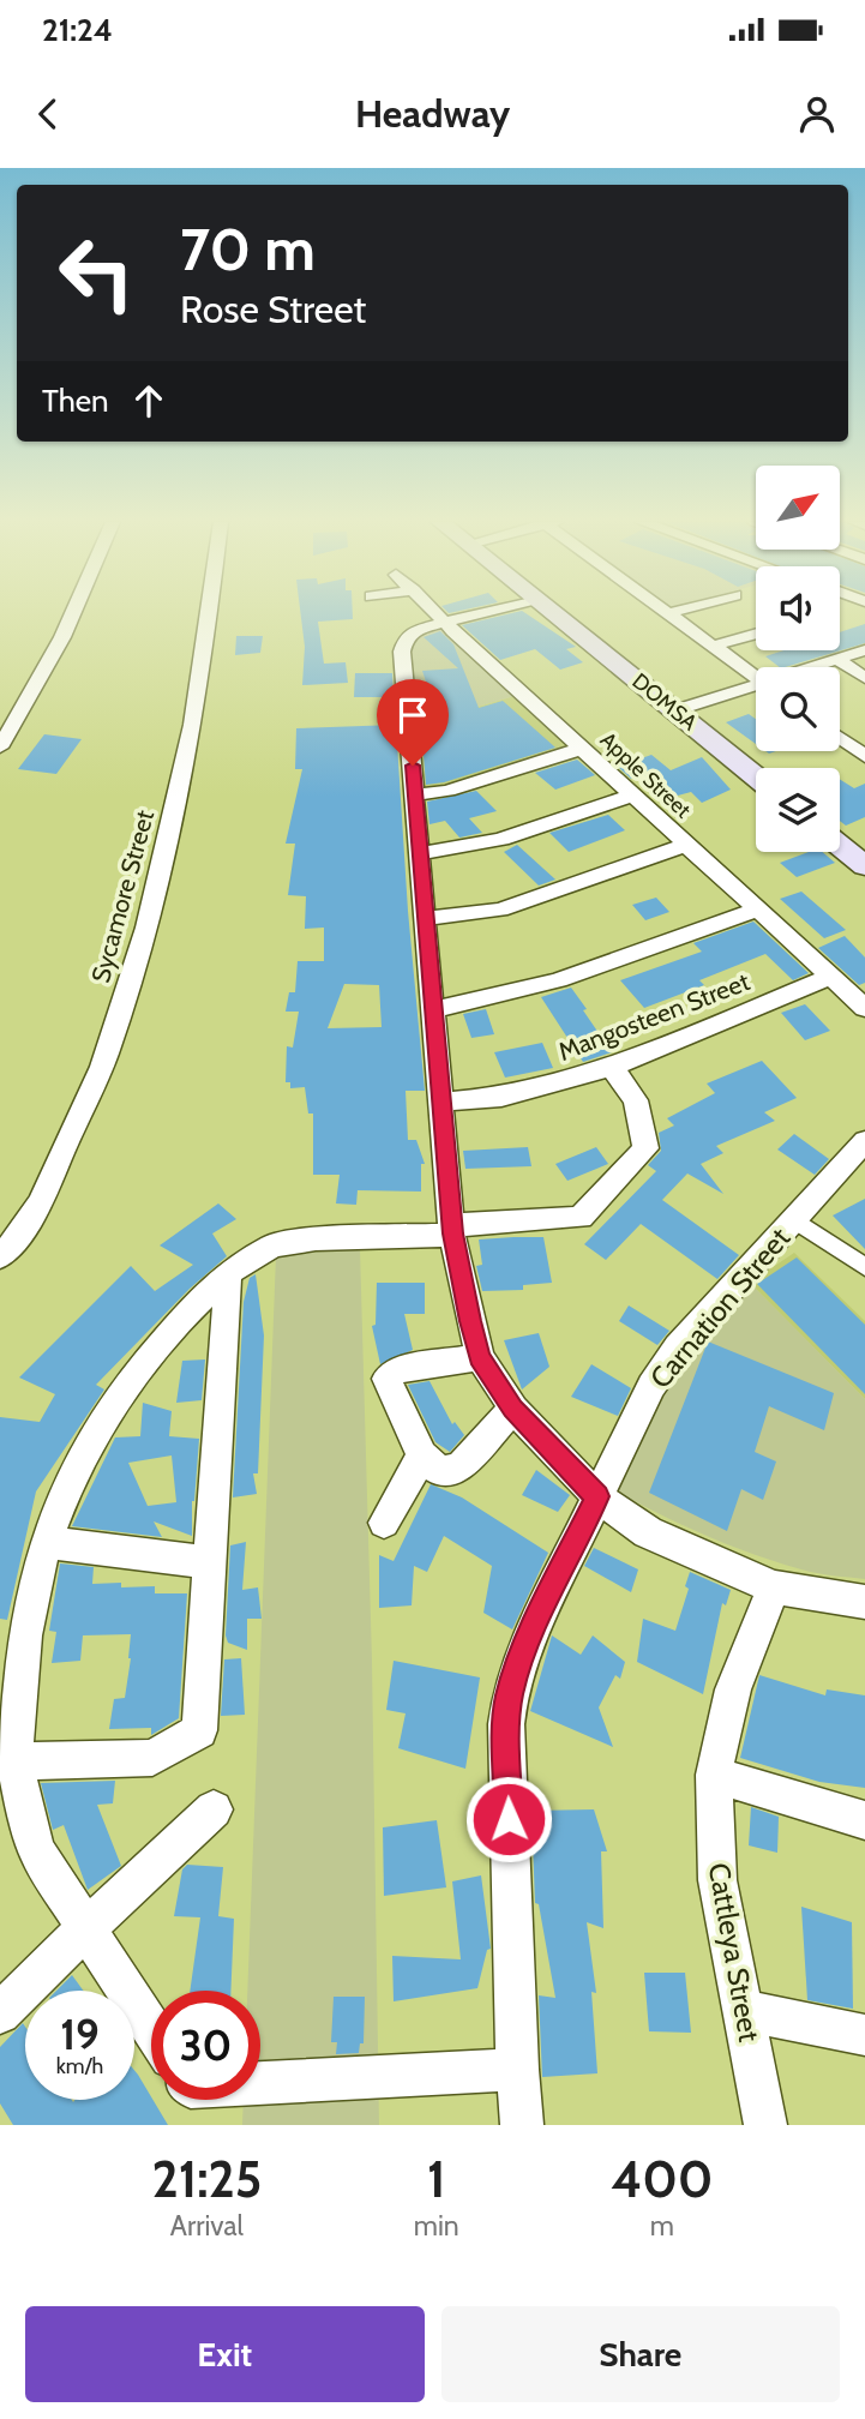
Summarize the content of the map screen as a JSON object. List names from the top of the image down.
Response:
{
  "streets": {
    "main road": ["DOMSA"],
    "street": [
      "Apple Street",
      "Sycamore Street",
      "Mangosteen Street",
      "Carnation Street",
      "Cattleya Street"
    ]
  },
  "crossings": [
    ["Apple Street", "Mangosteen Street"]
  ],
  "north": "top right",
  "page": {
    "status": "21:24",
    "header": "Headway",
    "turn": ["70 m", "Rose Street"],
    "then": "Then",
    "speed": "19 km/h",
    "limit": "30",
    "eta": [
      "21:25",
      "Arrival",
      "1",
      "min",
      "400",
      "m"
    ],
    "buttons": ["Exit", "Share"]
  }
}
